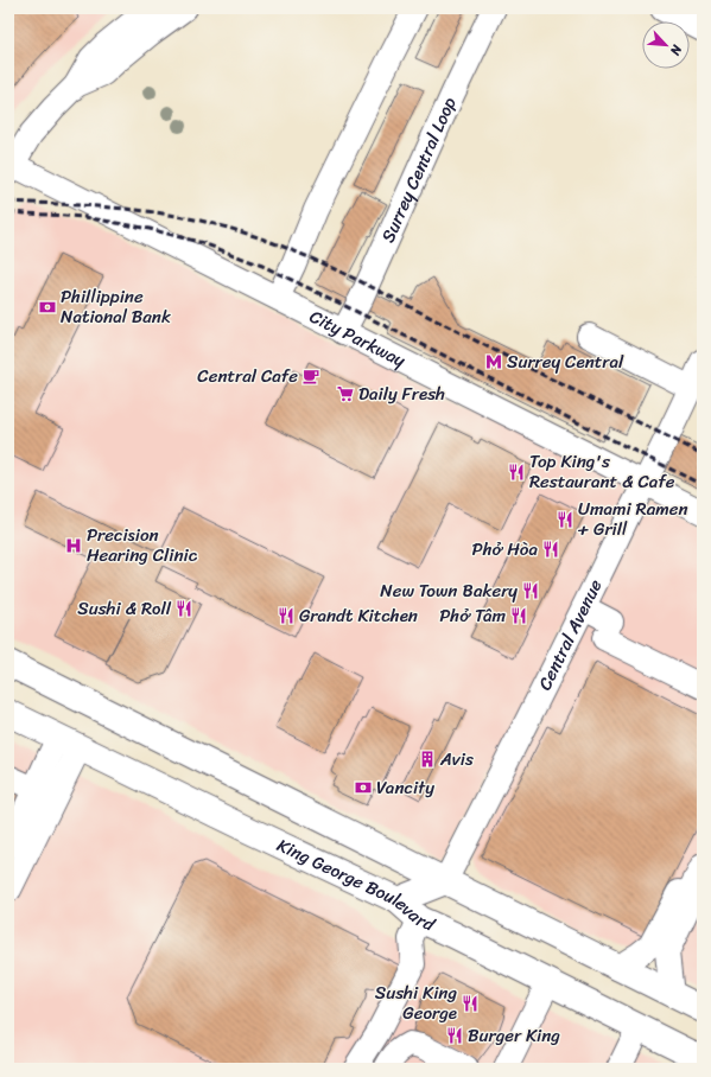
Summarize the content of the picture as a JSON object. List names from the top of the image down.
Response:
{
  "streets": {
    "main road": ["King George Boulevard"],
    "street": ["Surrey Central Loop", "City Parkway", "Central Avenue"]
  },
  "crossings": [
    ["Surrey Central Loop", "City Parkway"],
    ["City Parkway", "Central Avenue"]
  ],
  "places": {
    "bank": ["Phillippine National Bank", "Vancity"],
    "metro station": ["Surrey Central"],
    "cafe": ["Central Cafe"],
    "supermarket": ["Daily Fresh"],
    "restaurant": [
      "Top King's Restaurant & Cafe",
      "Umami Ramen + Grill",
      "Phở Hòa",
      "New Town Bakery",
      "Sushi & Roll",
      "Grandt Kitchen",
      "Phở Tâm",
      "Sushi King George",
      "Burger King"
    ],
    "hospital": ["Precision Hearing Clinic"],
    "building": ["Avis"]
  },
  "north": "bottom right"
}
